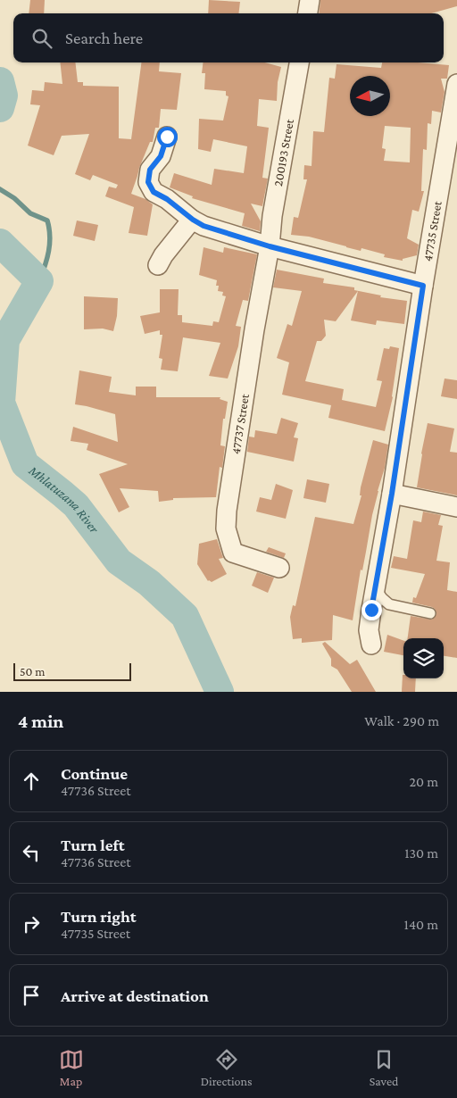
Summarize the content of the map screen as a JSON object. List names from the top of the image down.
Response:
{
  "streets": {
    "street": ["200193 Street", "47735 Street", "47737 Street"]
  },
  "crossings": [
    ["200193 Street", "47737 Street"]
  ],
  "water": ["Mhlatuzana River"],
  "scale_bar": "50 m",
  "north": "left",
  "page": {
    "search": "Search here",
    "scale": "50 m",
    "heading": ["4 min", "Walk · 290 m"],
    "list": [
      ["Continue", "47736 Street", "20 m"],
      ["Turn left", "47736 Street", "130 m"],
      ["Turn right", "47735 Street", "140 m"],
      "Arrive at destination"
    ],
    "nav": ["Map", "Directions", "Saved"]
  }
}
